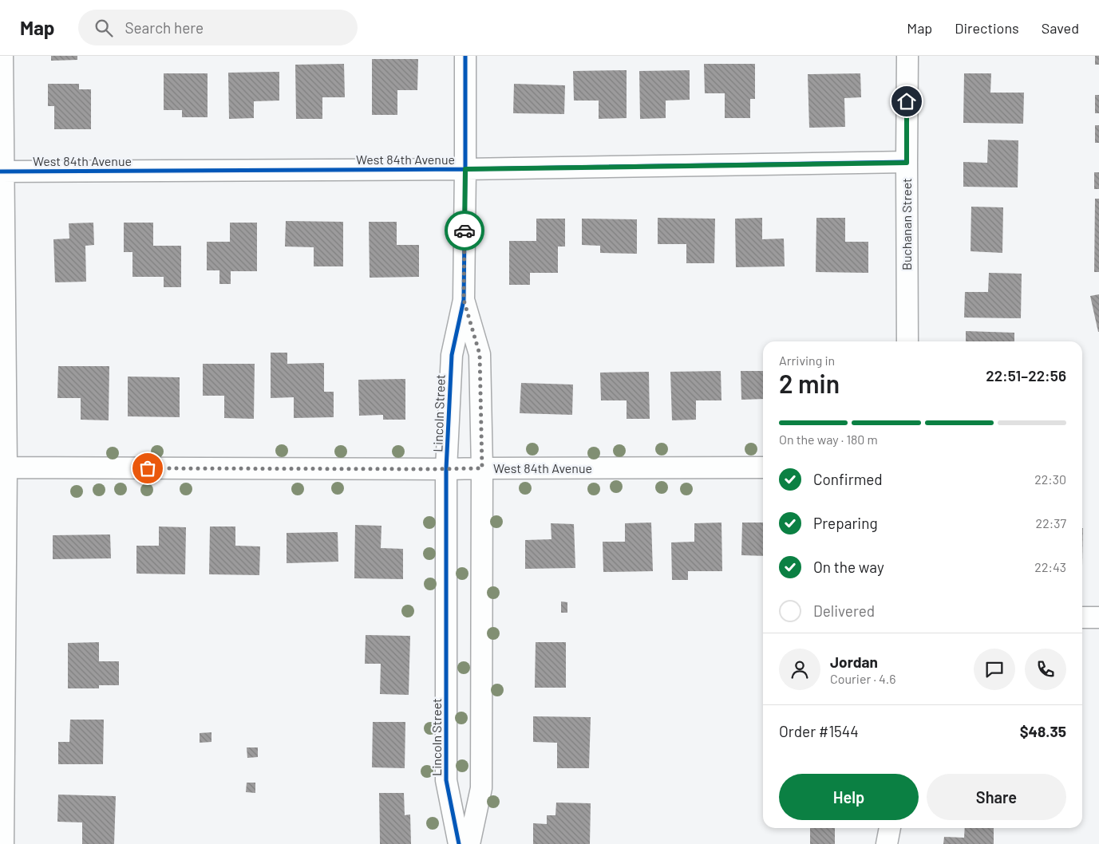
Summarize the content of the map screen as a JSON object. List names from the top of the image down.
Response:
{
  "streets": {
    "street": ["West 84th Avenue", "Buchanan Street", "Lincoln Street"]
  },
  "crossings": [
    ["West 84th Avenue", "Buchanan Street"],
    ["West 84th Avenue", "Lincoln Street"]
  ],
  "page": {
    "header": "Map",
    "search": "Search here",
    "nav": ["Map", "Directions", "Saved"],
    "heading": ["2 min", "Arriving in", "22:51–22:56"],
    "panel": [
      "Jordan",
      "Courier · 4.6",
      "Order #1544",
      "$48.35"
    ],
    "bar": "On the way · 180 m",
    "list": [
      ["Confirmed", "22:30"],
      ["Preparing", "22:37"],
      ["On the way", "22:43"],
      "Delivered"
    ],
    "buttons": ["Help", "Share"]
  }
}
